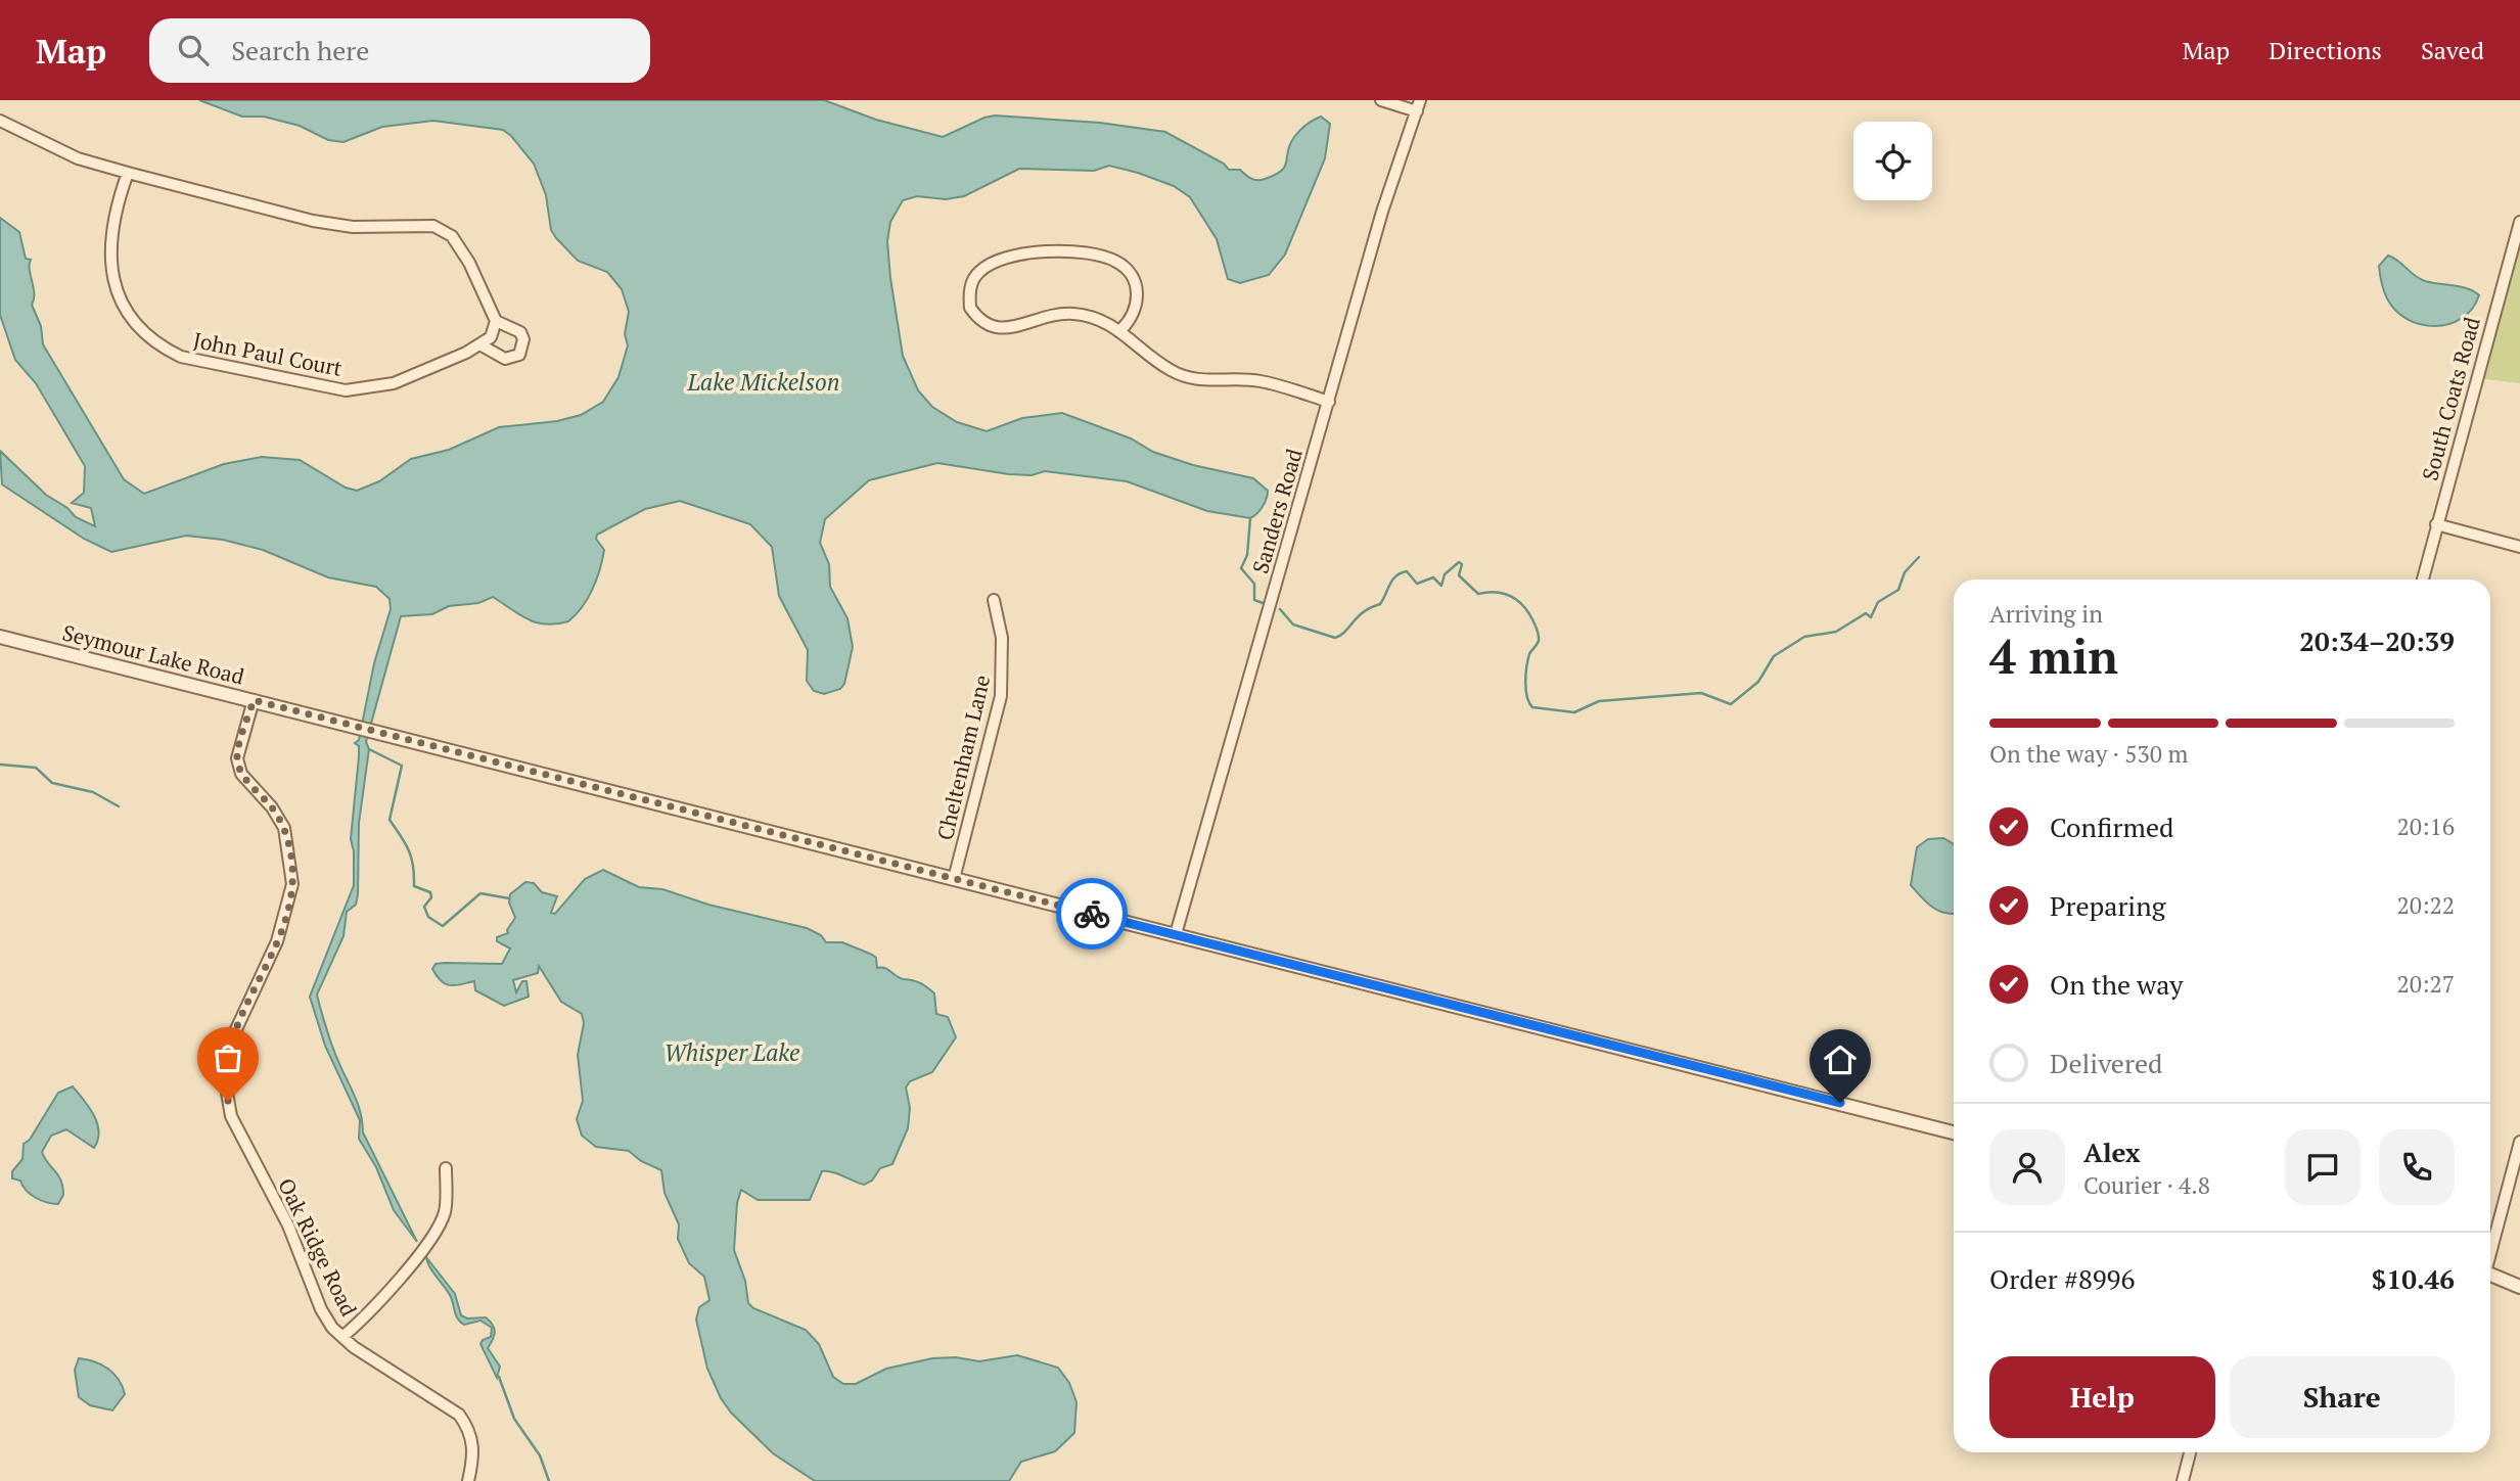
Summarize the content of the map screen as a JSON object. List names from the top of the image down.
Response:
{
  "streets": {
    "street": [
      "John Paul Court",
      "South Coats Road",
      "Sanders Road",
      "Seymour Lake Road",
      "Cheltenham Lane",
      "Oak Ridge Road"
    ]
  },
  "crossings": [
    ["Sanders Road", "Seymour Lake Road"],
    ["Seymour Lake Road", "Cheltenham Lane"],
    ["Seymour Lake Road", "Oak Ridge Road"]
  ],
  "water": ["Lake Mickelson", "Whisper Lake"],
  "page": {
    "header": "Map",
    "search": "Search here",
    "nav": ["Map", "Directions", "Saved"],
    "heading": ["4 min", "Arriving in", "20:34–20:39"],
    "panel": [
      "Alex",
      "Courier · 4.8",
      "Order #8996",
      "$10.46"
    ],
    "bar": "On the way · 530 m",
    "list": [
      ["Confirmed", "20:16"],
      ["Preparing", "20:22"],
      ["On the way", "20:27"],
      "Delivered"
    ],
    "buttons": ["Help", "Share"]
  }
}
